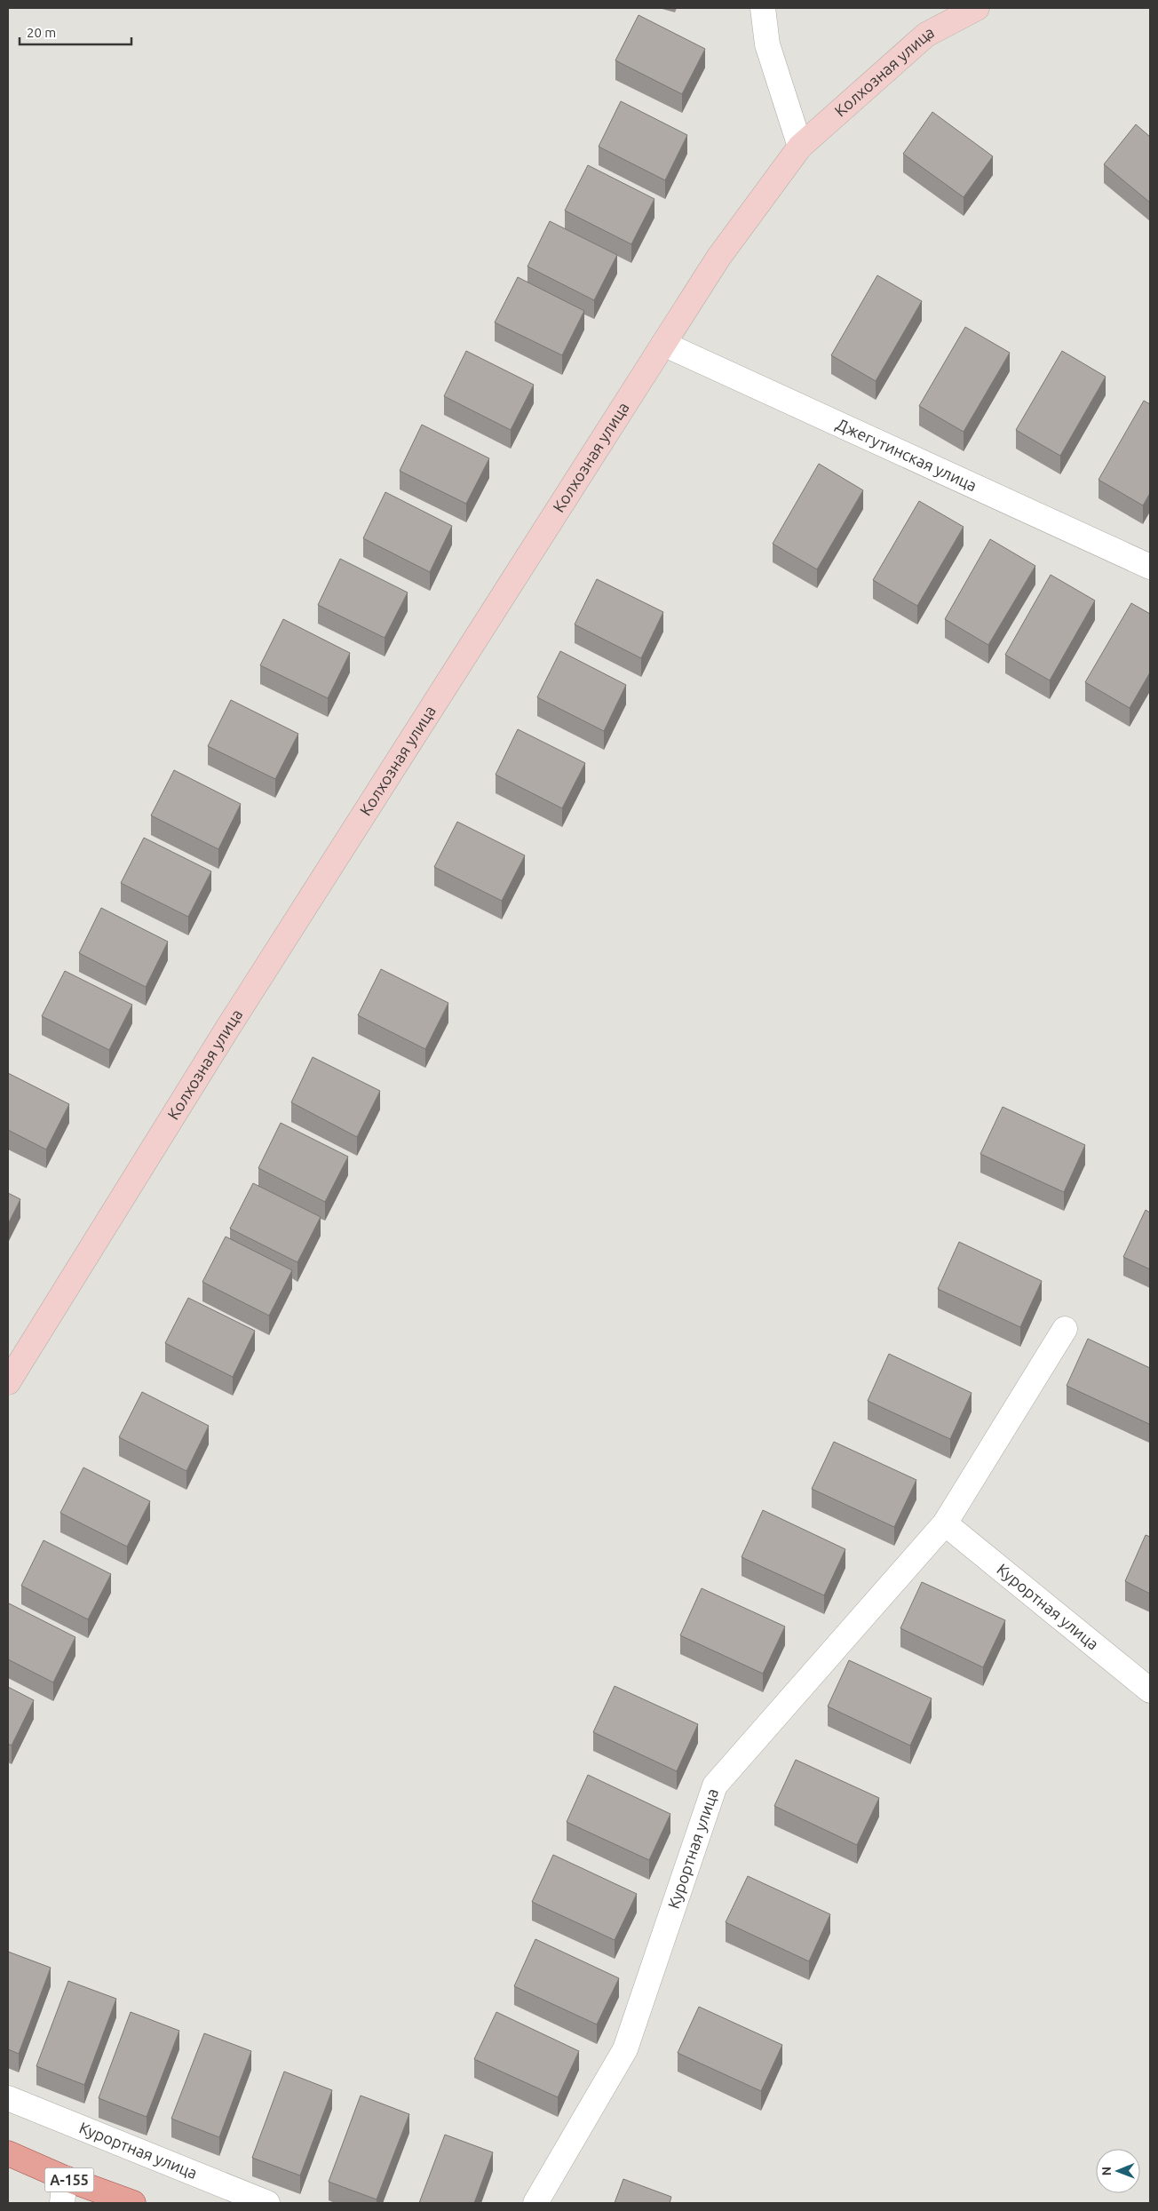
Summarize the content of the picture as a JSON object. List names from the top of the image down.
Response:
{
  "streets": {
    "main road": ["Колхозная улица", "А-155"],
    "street": ["Джегутинская улица", "Курортная улица"]
  },
  "crossings": [
    ["Колхозная улица", "Джегутинская улица"]
  ],
  "scale_bar": "20 m",
  "north": "left"
}
